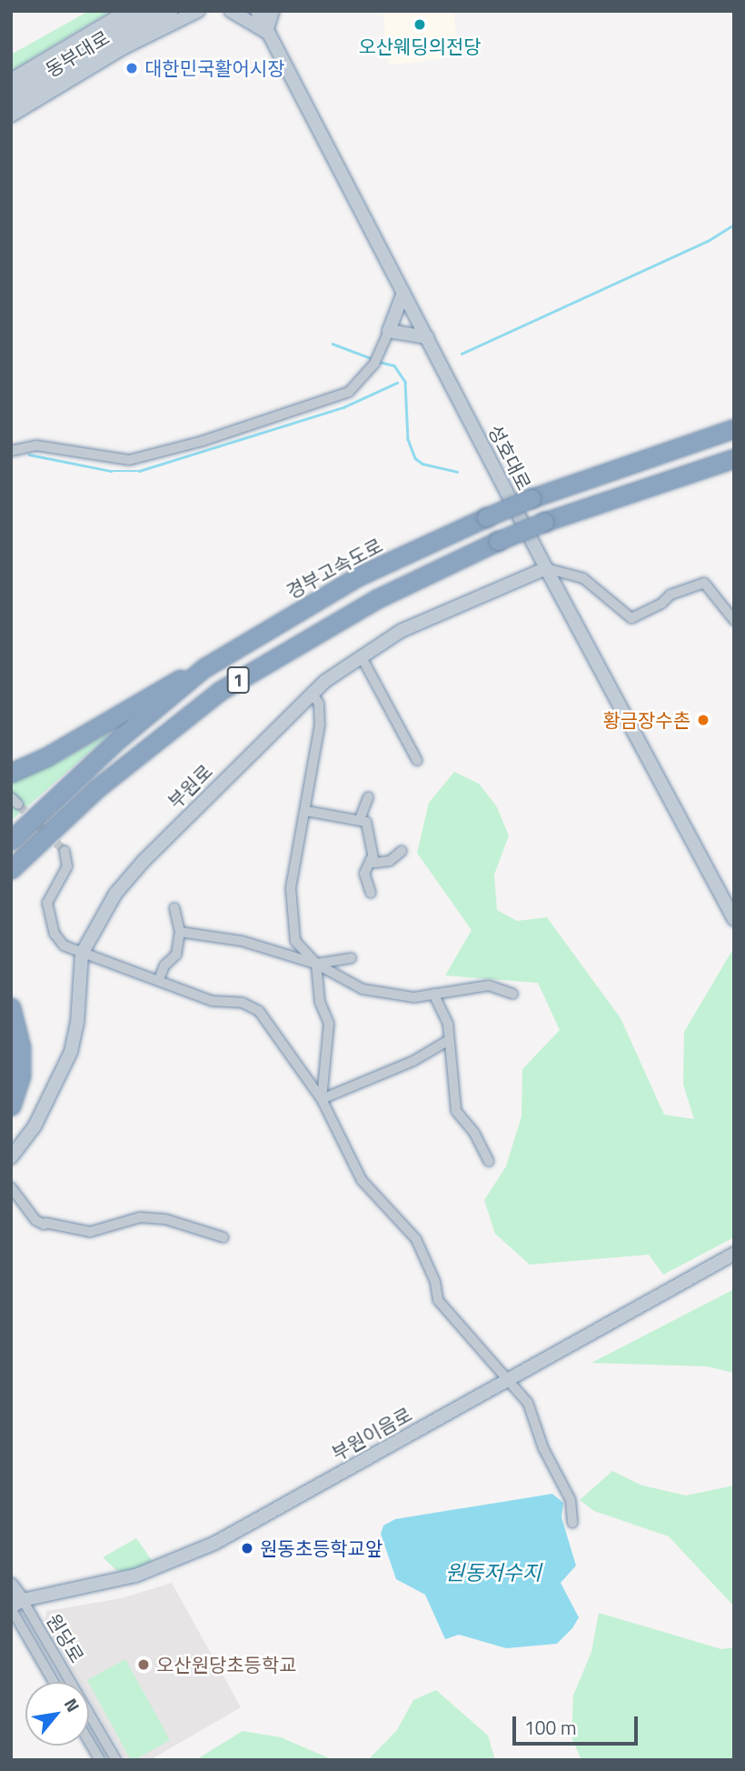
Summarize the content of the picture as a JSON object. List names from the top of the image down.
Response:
{
  "streets": {
    "highway": ["경부고속도로", "1"],
    "main road": [
      "동부대로",
      "성호대로",
      "부원로",
      "부원이음로"
    ],
    "street": ["원당로"]
  },
  "crossings": [
    ["성호대로", "부원로"],
    ["부원이음로", "원당로"]
  ],
  "water": ["원동저수지"],
  "places": [
    "오산웨딩의전당",
    "대한민국활어시장",
    "황금장수촌",
    "원동초등학교앞",
    "오산원당초등학교"
  ],
  "scale_bar": "100 m",
  "north": "top right"
}
